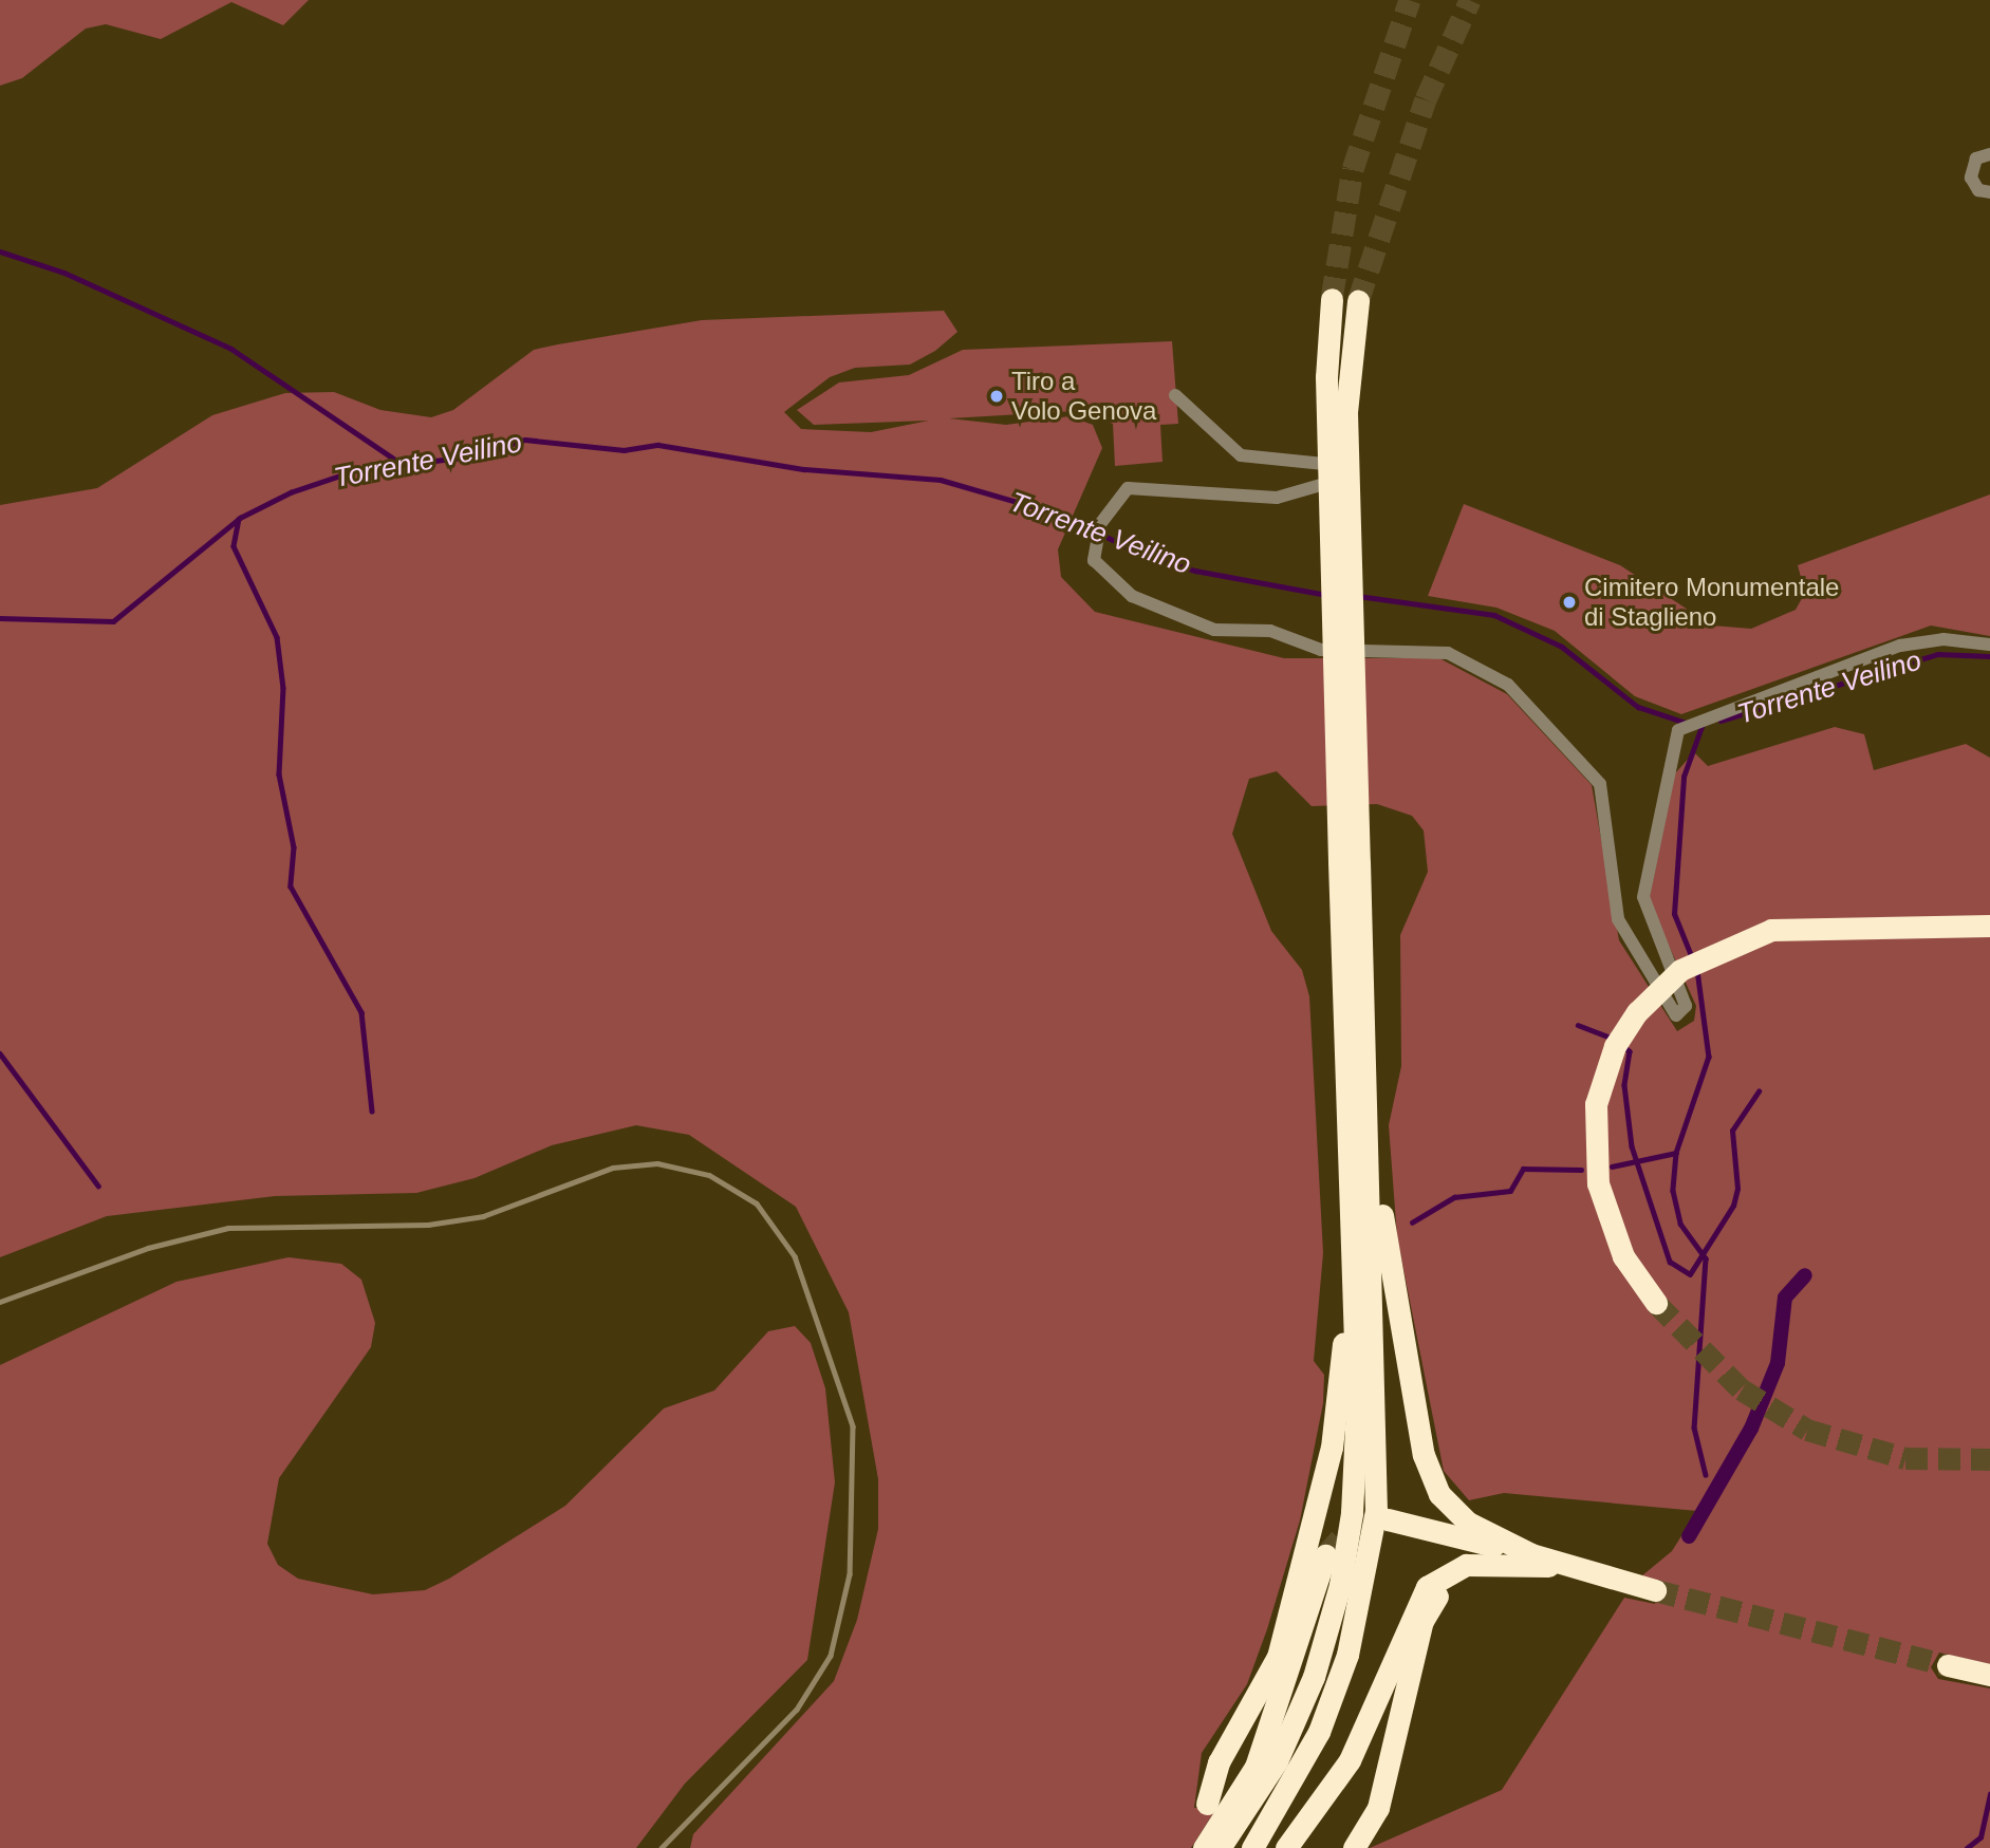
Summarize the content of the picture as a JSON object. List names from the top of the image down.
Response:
{
  "water": ["Torrente Veilino"],
  "places": ["Tiro a Volo Genova", "Cimitero Monumentale di Staglieno"]
}
